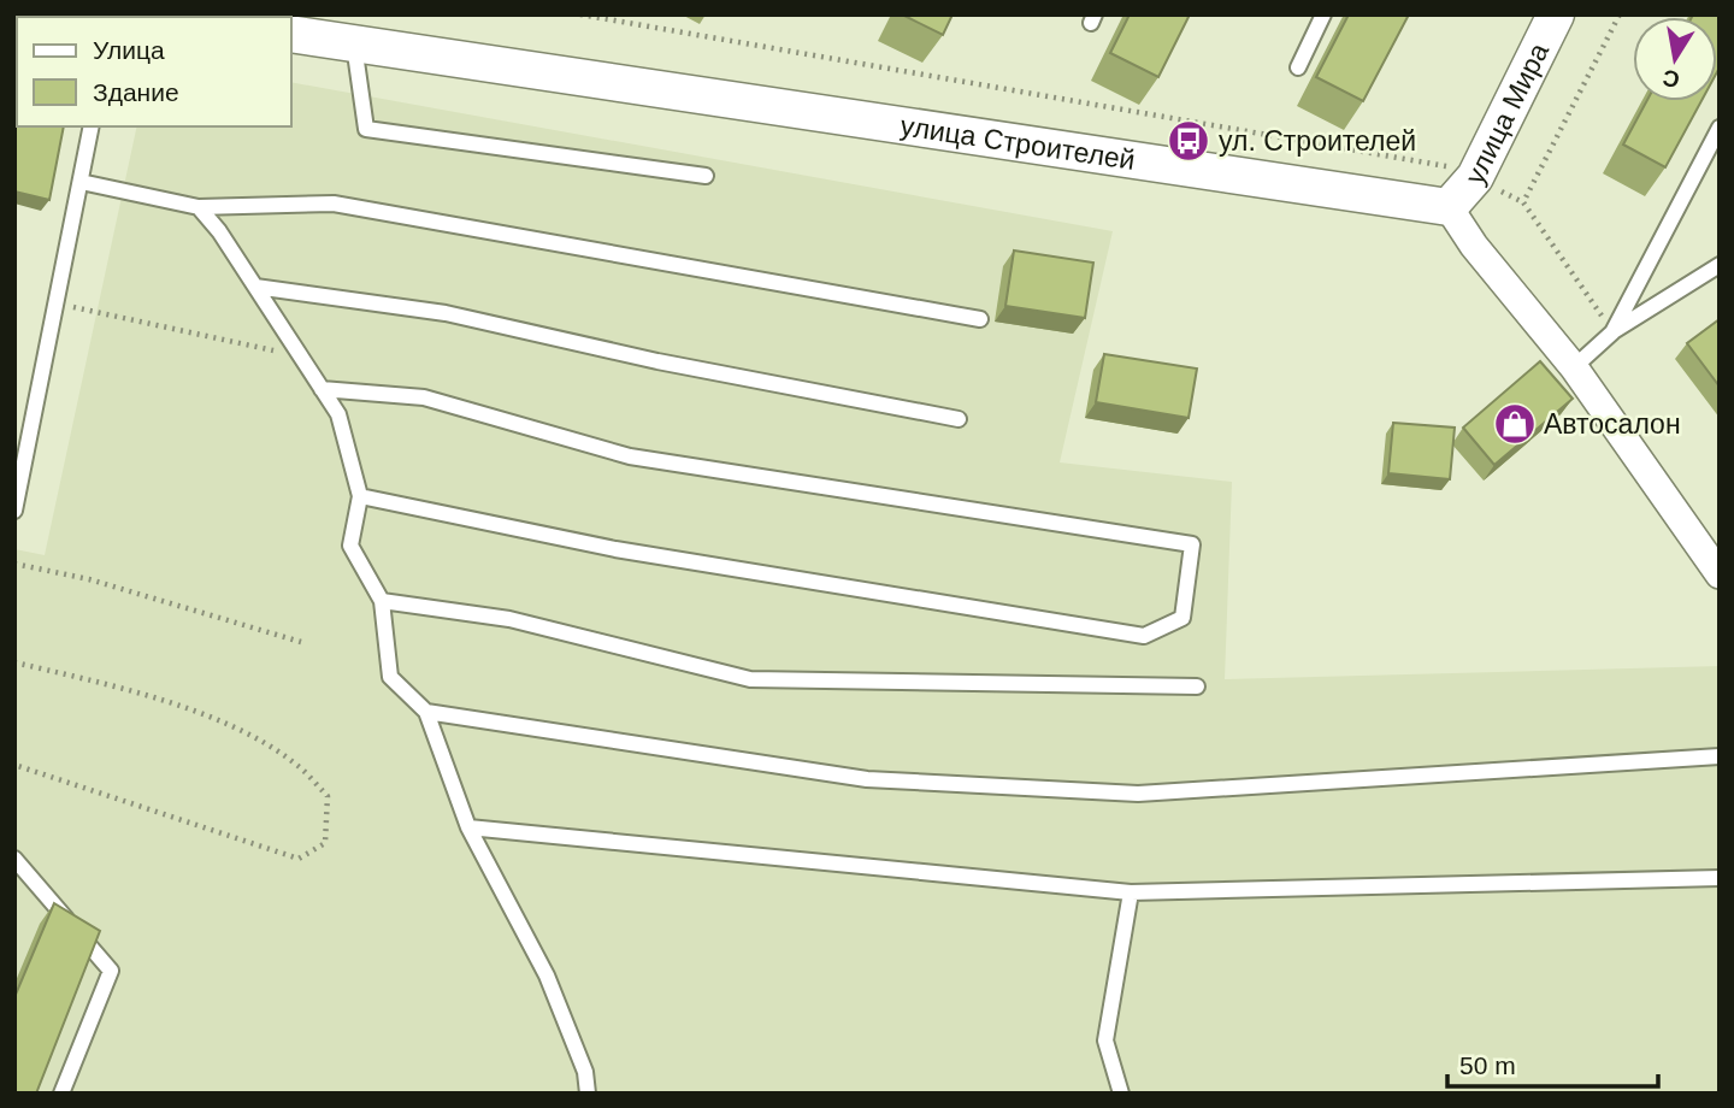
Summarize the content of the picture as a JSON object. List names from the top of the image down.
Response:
{
  "streets": {
    "street": ["улица Мира", "улица Строителей"]
  },
  "crossings": [
    ["улица Мира", "улица Строителей"]
  ],
  "places": {
    "bus stop": ["ул. Строителей"],
    "shop": ["Автосалон"]
  },
  "legend": ["Улица", "Здание"],
  "scale_bar": "50 m",
  "north": "bottom"
}
